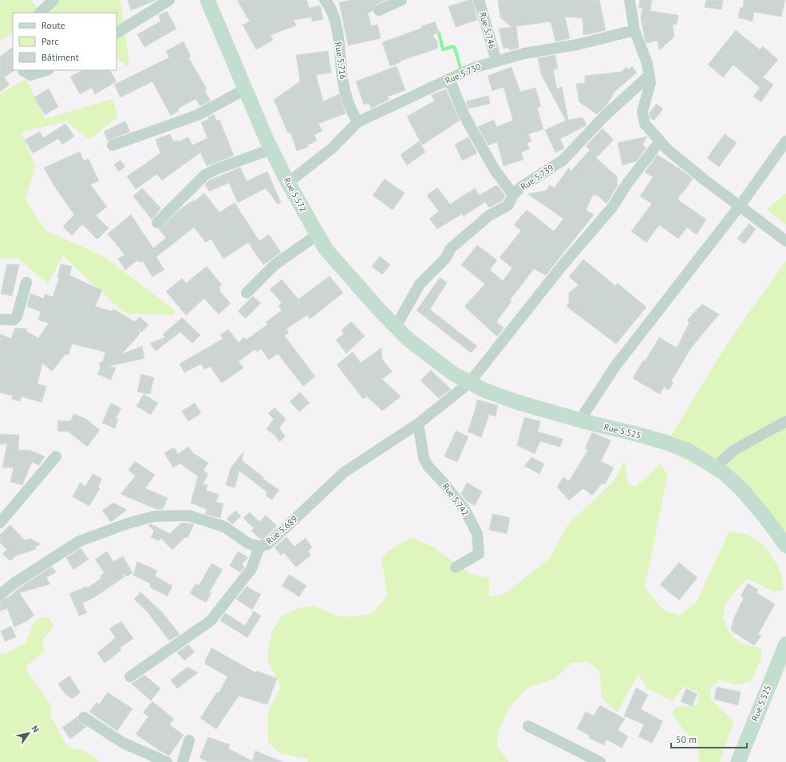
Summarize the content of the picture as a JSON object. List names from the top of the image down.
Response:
{
  "streets": {
    "street": [
      "Rue 5.746",
      "Rue 5.716",
      "Rue 5.730",
      "Rue 5.739",
      "Rue 5.572",
      "Rue 5.525",
      "Rue 5.742",
      "Rue 5.689"
    ]
  },
  "crossings": [
    ["Rue 5.746", "Rue 5.730"],
    ["Rue 5.716", "Rue 5.730"],
    ["Rue 5.730", "Rue 5.572"],
    ["Rue 5.739", "Rue 5.572"],
    ["Rue 5.572", "Rue 5.525"],
    ["Rue 5.525", "Rue 5.689"],
    ["Rue 5.742", "Rue 5.689"]
  ],
  "legend": ["Route", "Parc", "Bâtiment"],
  "scale_bar": "50 m",
  "north": "top right"
}
